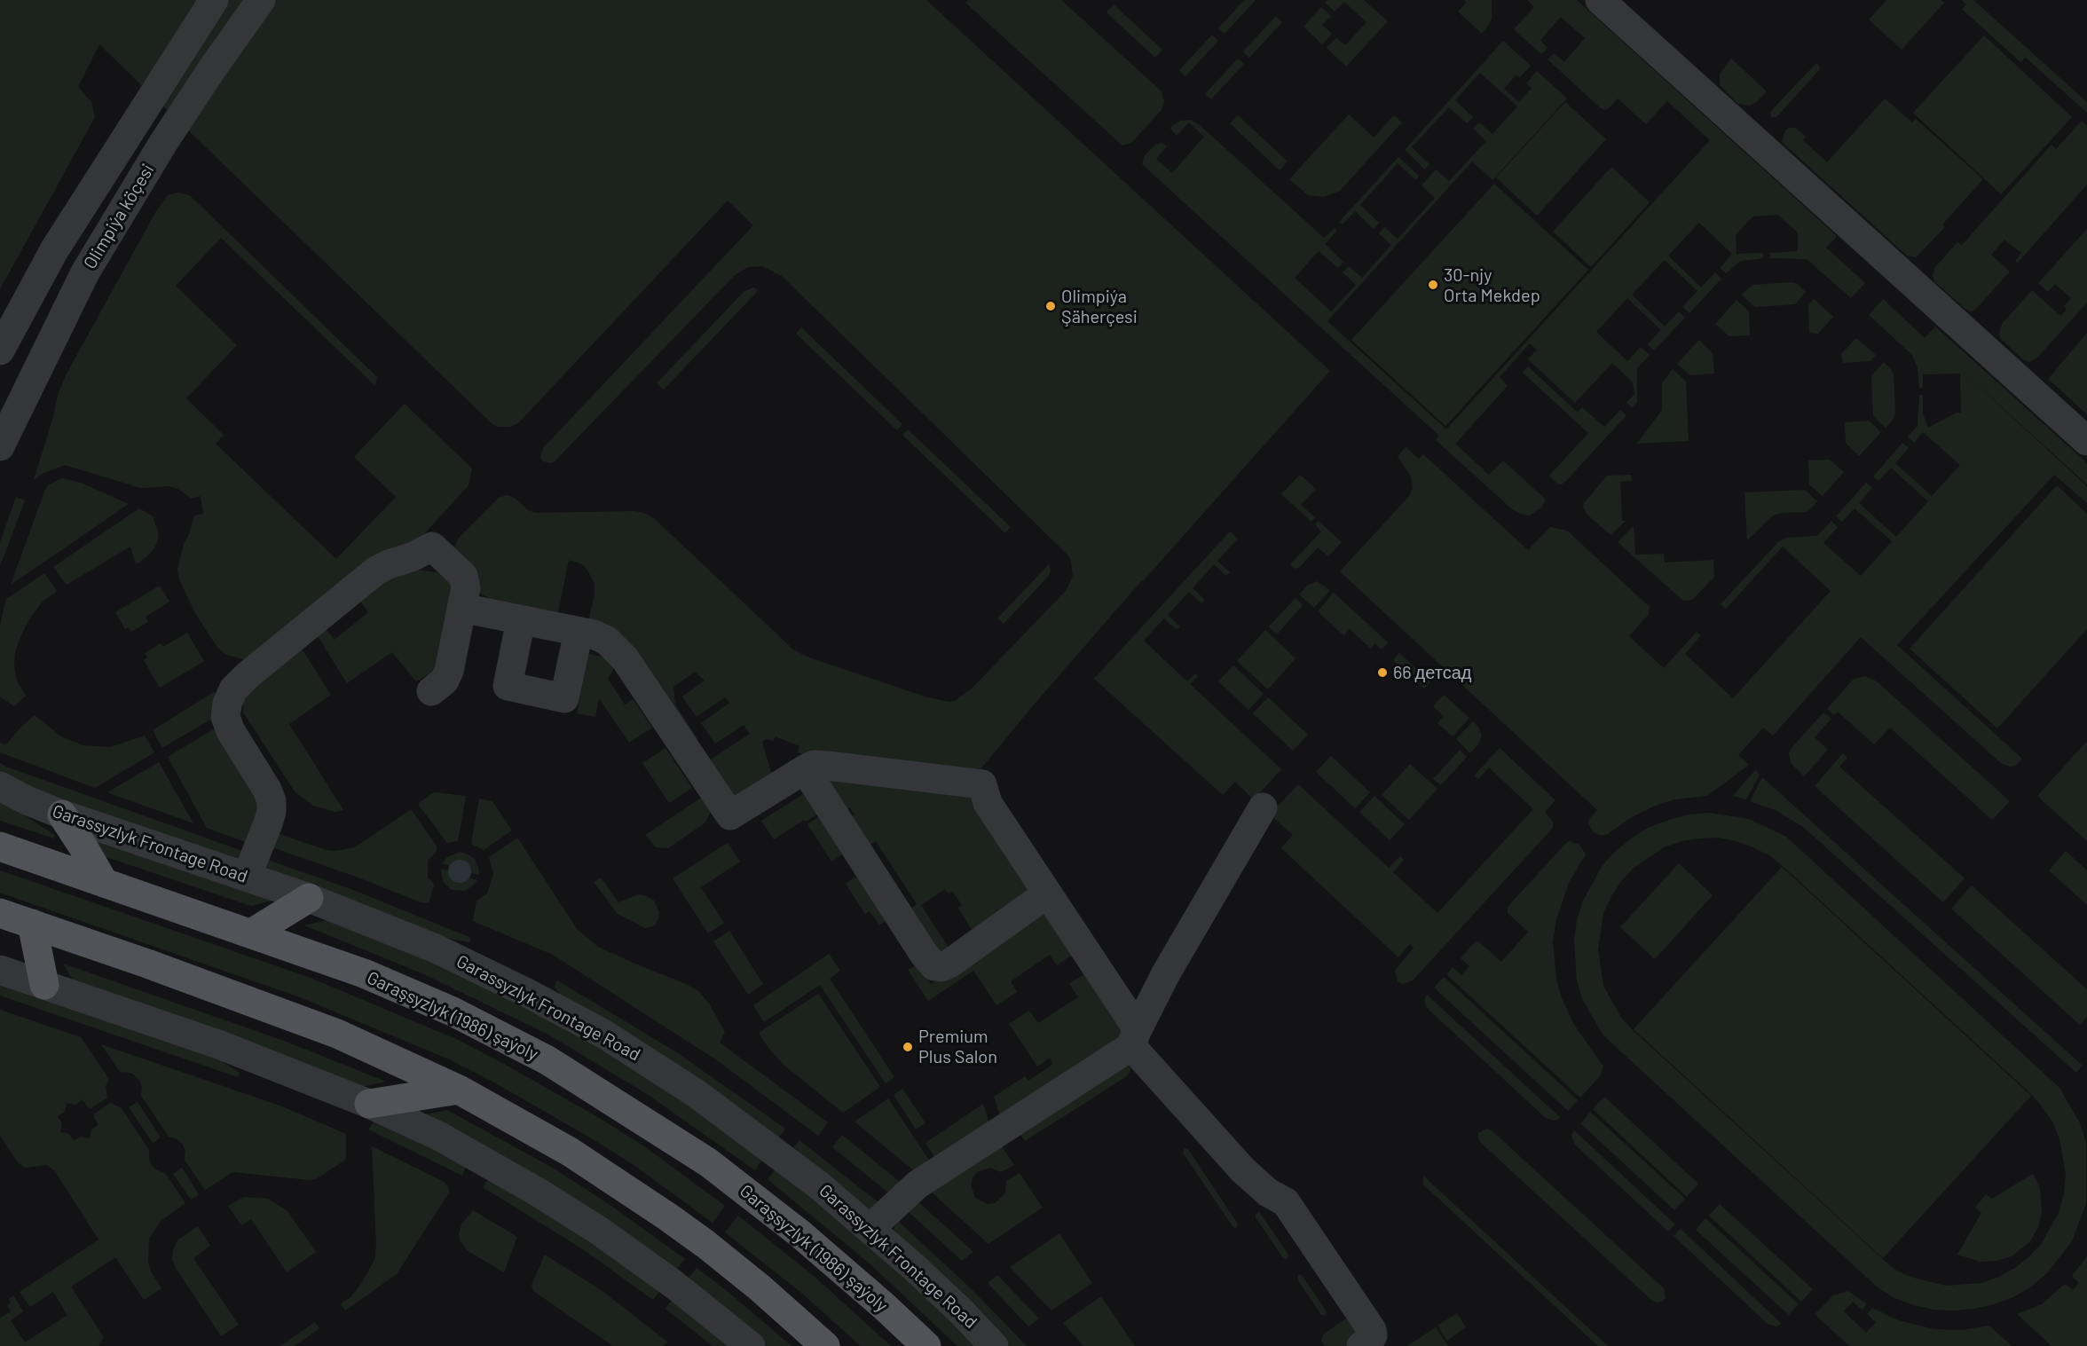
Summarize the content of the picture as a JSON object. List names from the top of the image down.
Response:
{
  "streets": {
    "main road": ["Garaşsyzlyk (1986) şaýoly"],
    "street": ["Olimpiýa köçesi", "Garassyzlyk Frontage Road"]
  },
  "places": [
    "30-njy Orta Mekdep",
    "Olimpiýa Şäherçesi",
    "66 детсад",
    "Premium Plus Salon"
  ]
}
